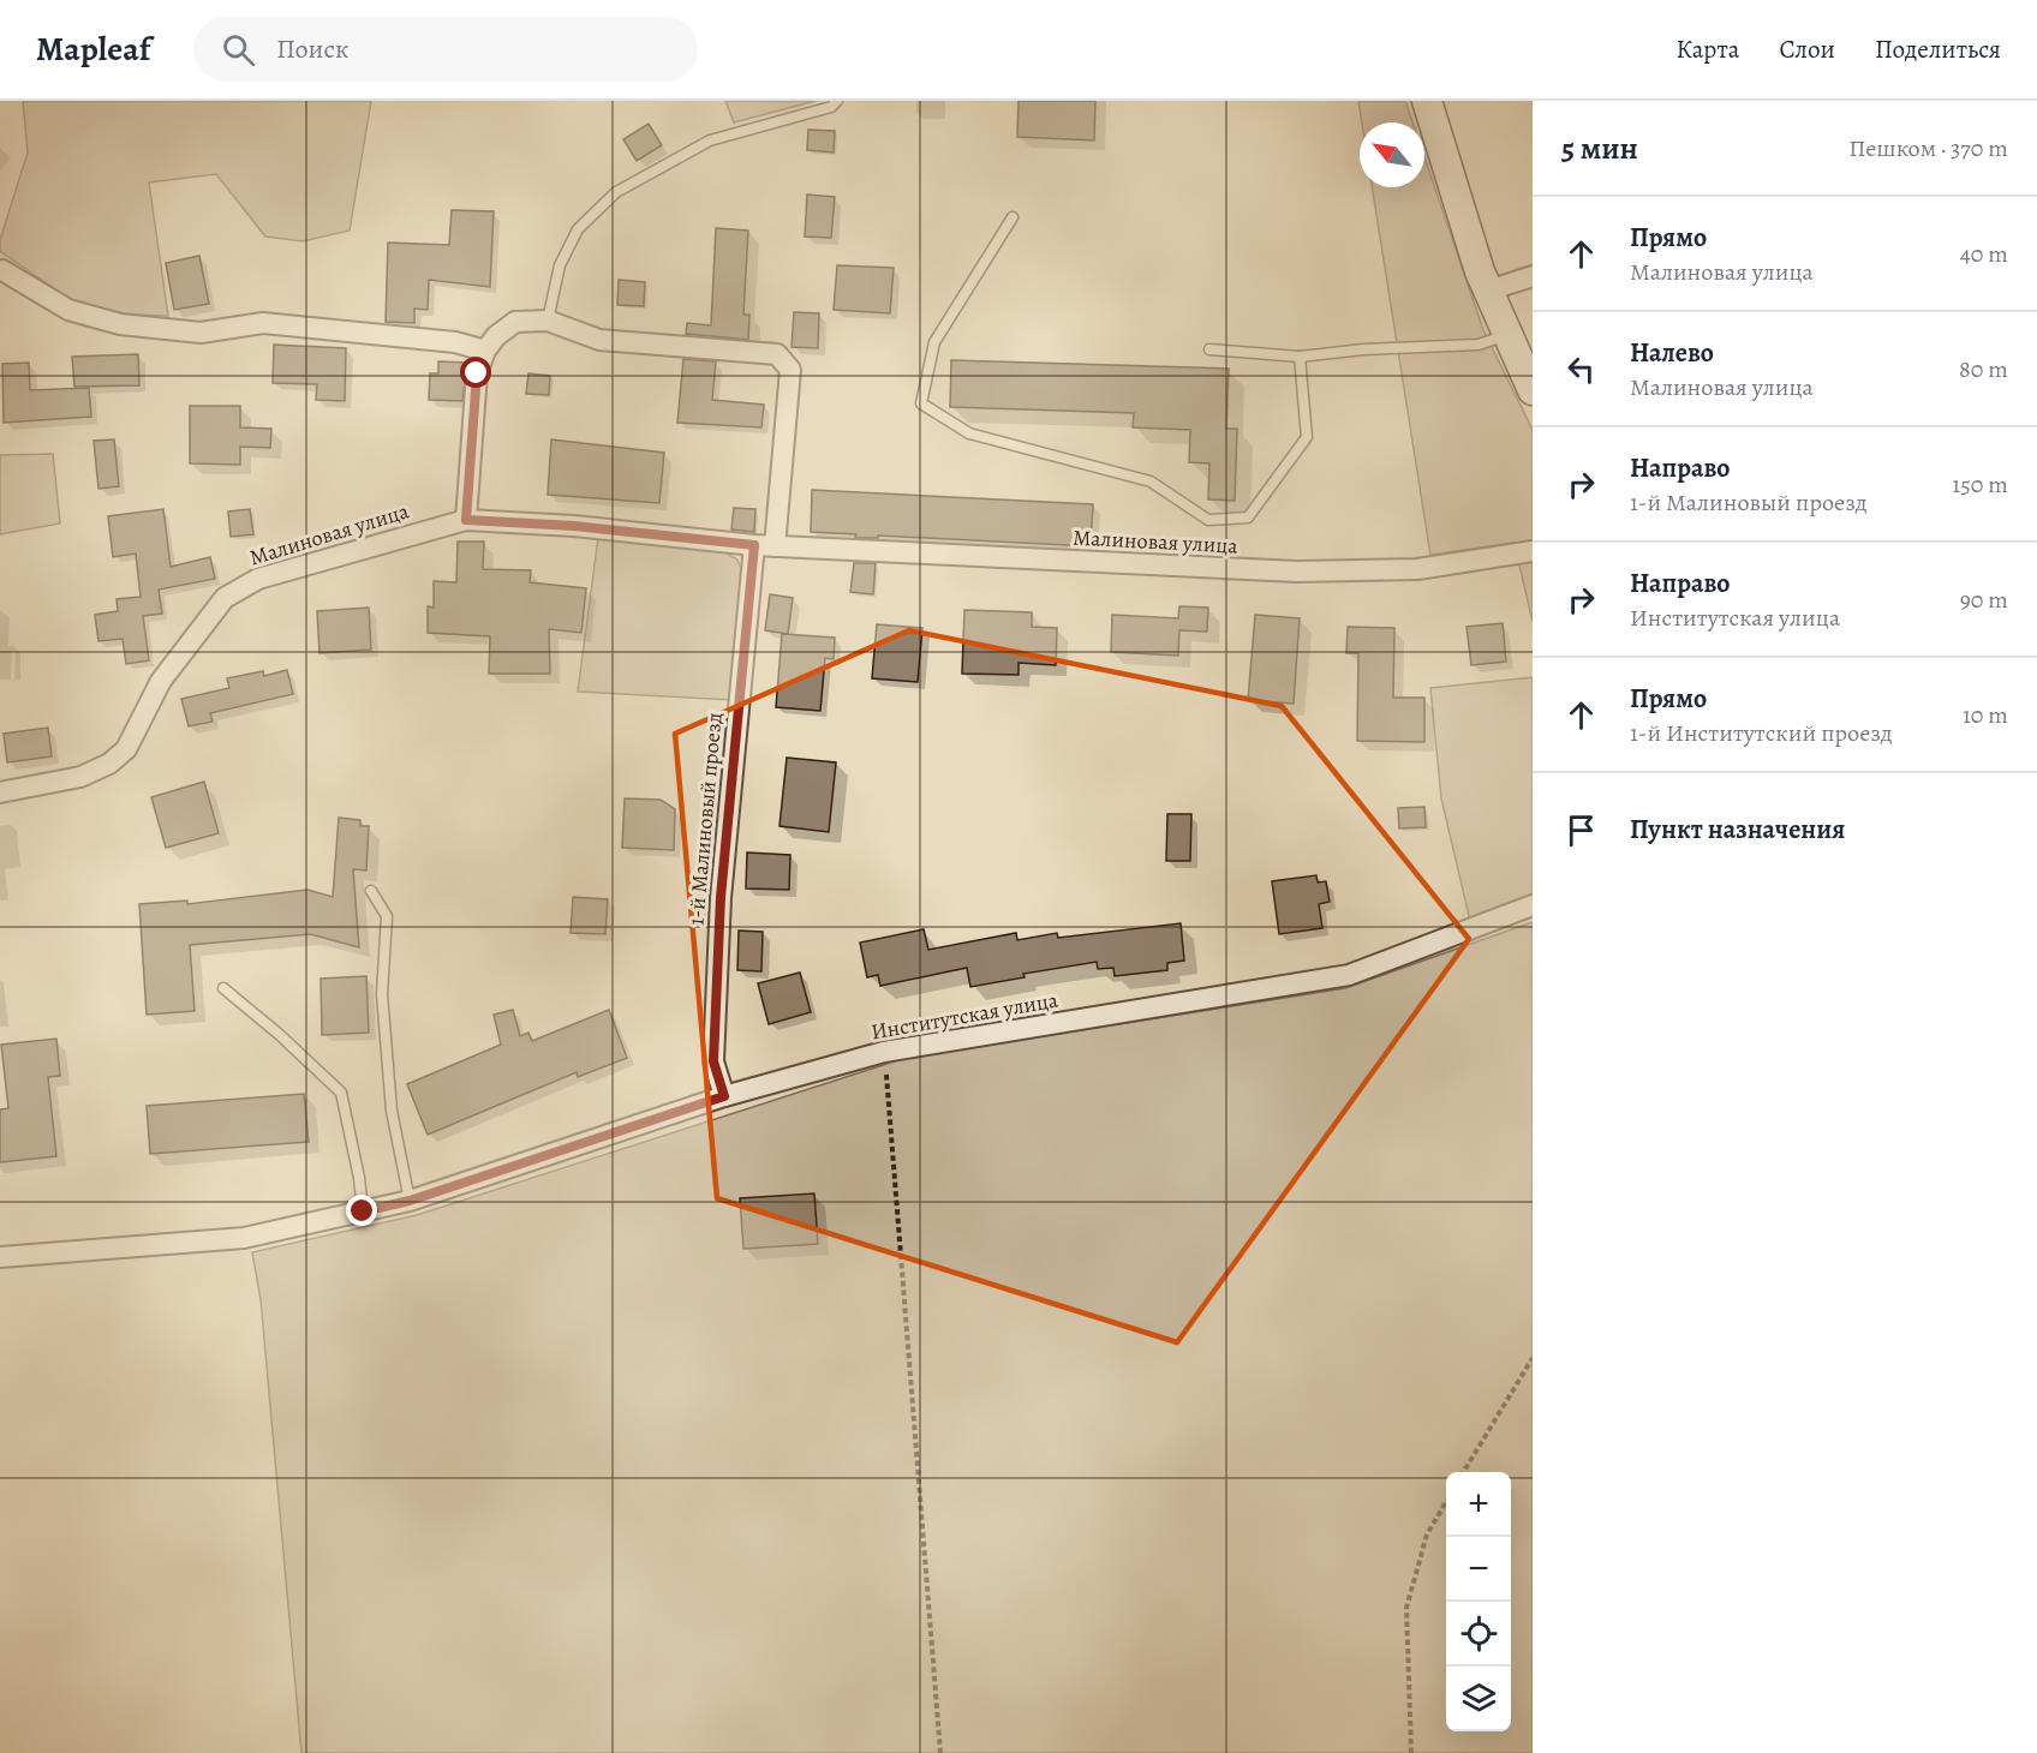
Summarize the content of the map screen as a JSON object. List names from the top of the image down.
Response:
{
  "streets": {
    "street": ["Малиновая улица", "1-й Малиновый проезд", "Институтская улица"]
  },
  "crossings": [
    ["Малиновая улица", "1-й Малиновый проезд"],
    ["1-й Малиновый проезд", "Институтская улица"]
  ],
  "north": "top left",
  "page": {
    "header": "Mapleaf",
    "search": "Поиск",
    "nav": ["Карта", "Слои", "Поделиться"],
    "heading": ["5 мин", "Пешком · 370 m"],
    "list": [
      ["Прямо", "Малиновая улица", "40 m"],
      ["Налево", "Малиновая улица", "80 m"],
      ["Направо", "1-й Малиновый проезд", "150 m"],
      ["Направо", "Институтская улица", "90 m"],
      ["Прямо", "1-й Институтский проезд", "10 m"],
      "Пункт назначения"
    ],
    "map_buttons": ["+", "−"]
  }
}
